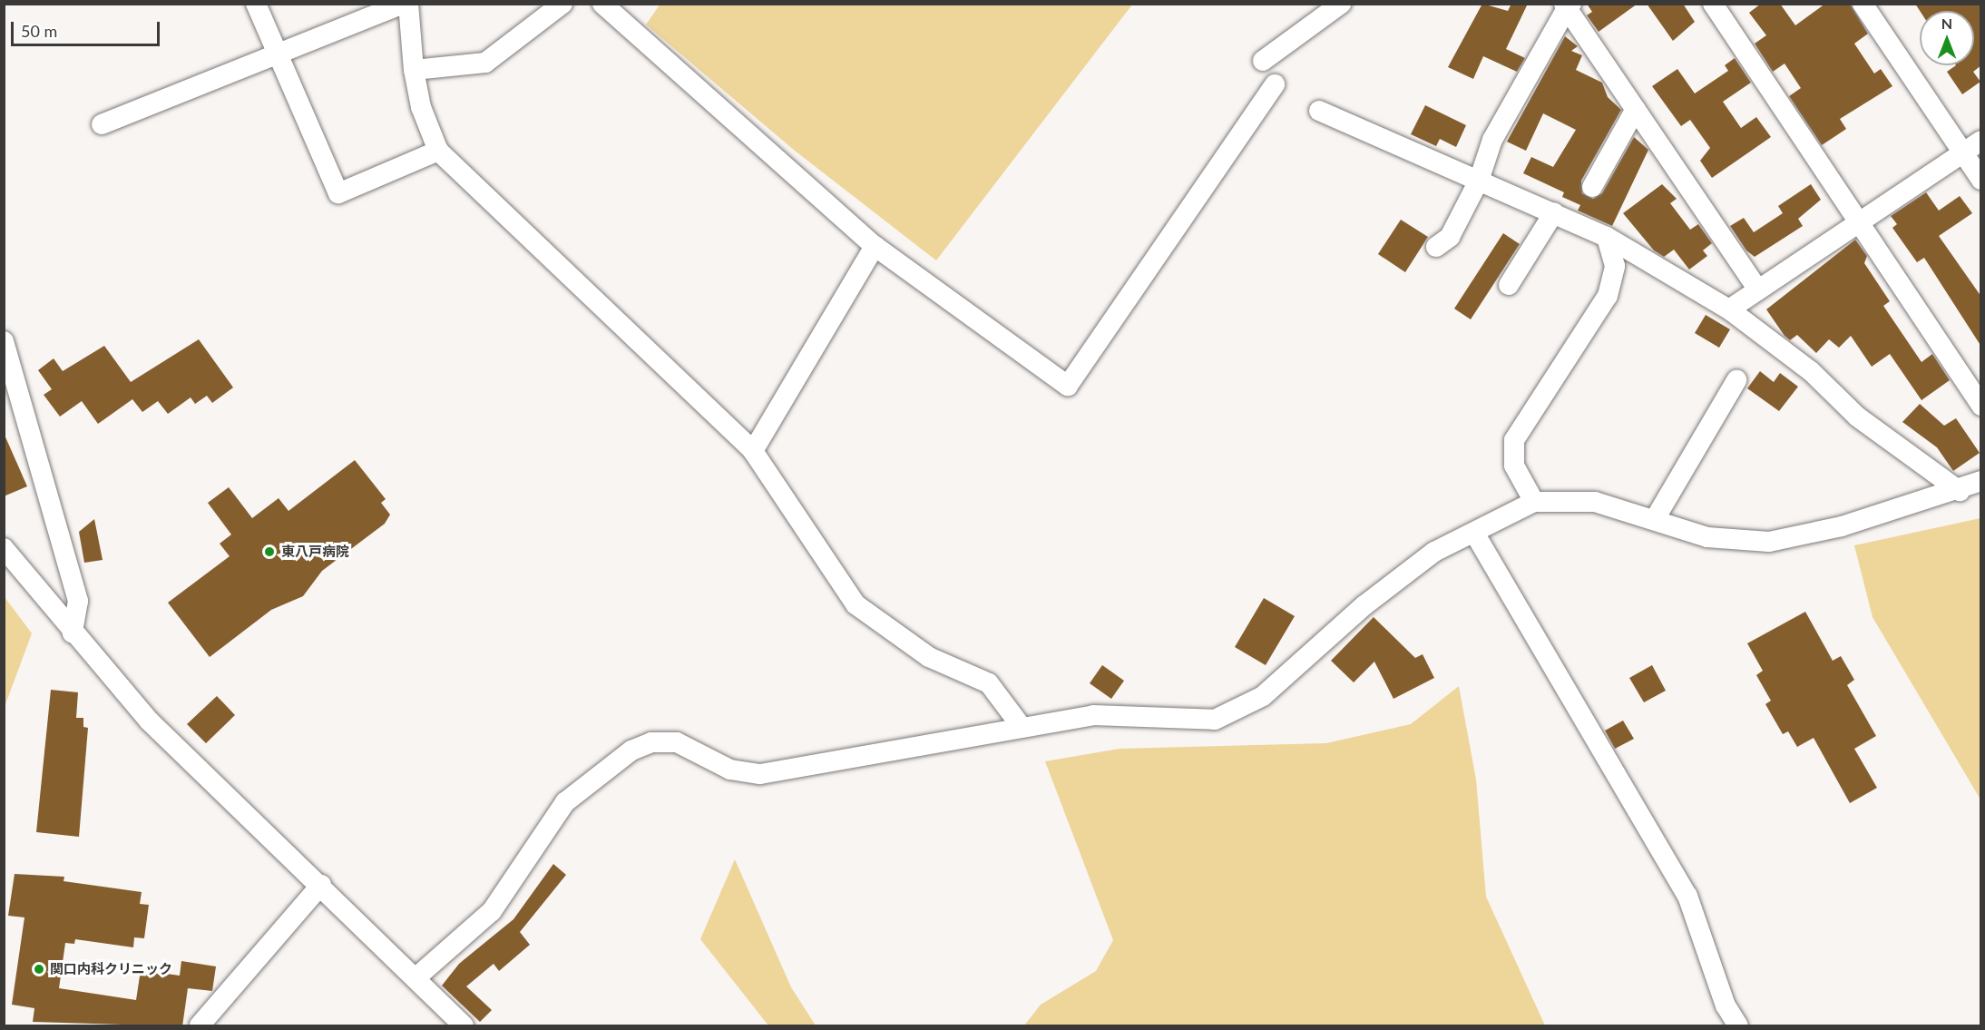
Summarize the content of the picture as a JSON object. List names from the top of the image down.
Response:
{
  "places": ["東八戸病院", "関口内科クリニック"],
  "scale_bar": "50 m",
  "north": "top"
}
